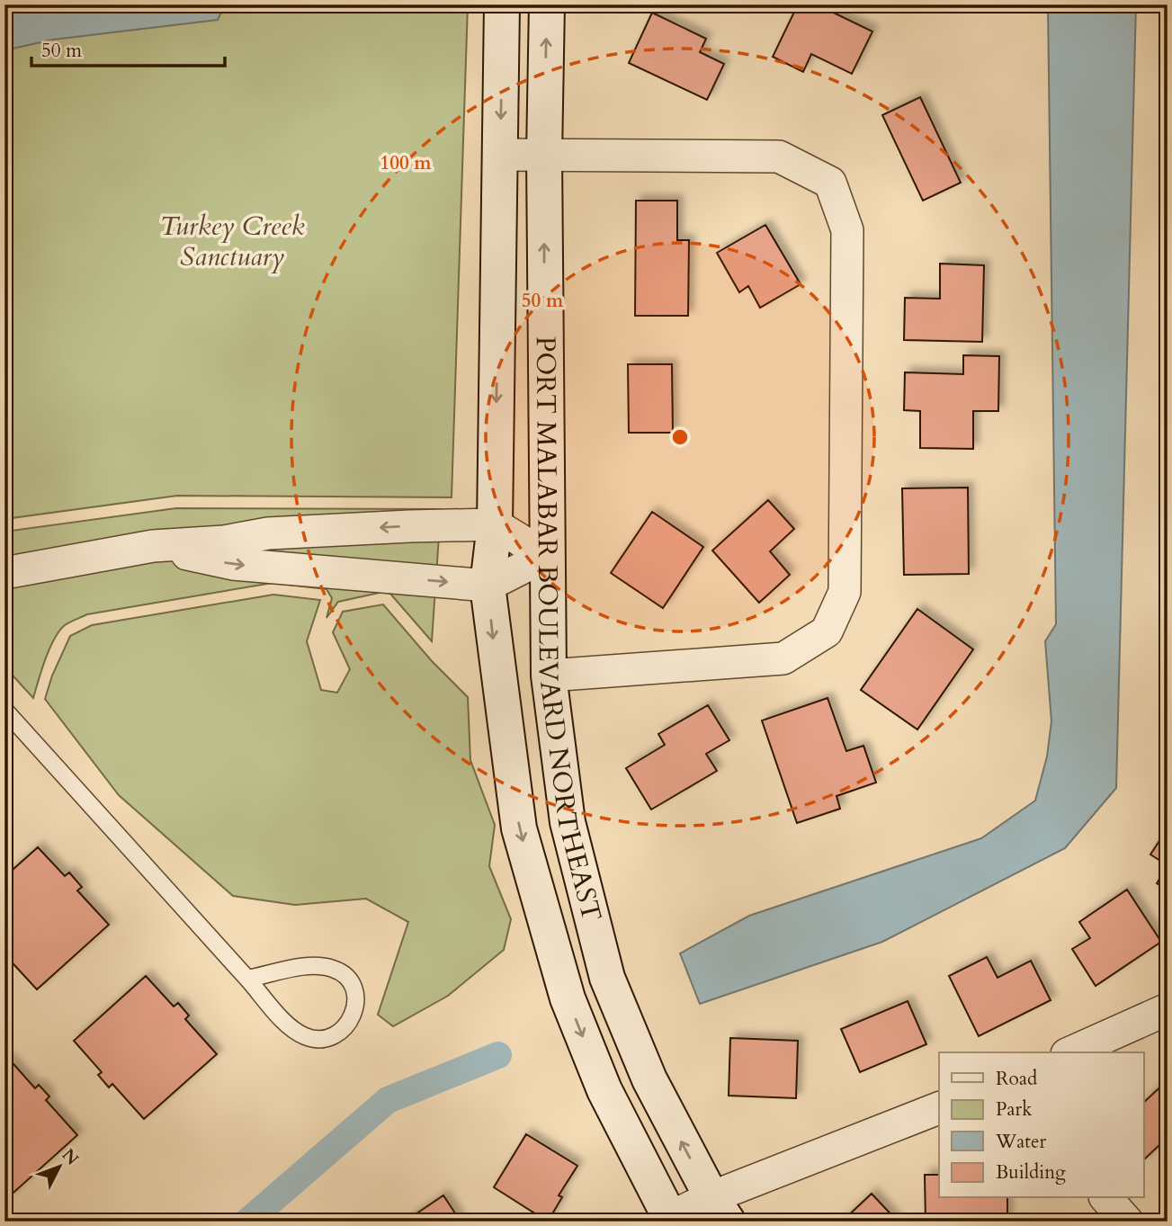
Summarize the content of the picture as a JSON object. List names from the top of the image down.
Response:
{
  "streets": {
    "street": ["PORT MALABAR BOULEVARD NORTHEAST"]
  },
  "parks": ["Turkey Creek Sanctuary"],
  "legend": [
    "Road",
    "Park",
    "Water",
    "Building"
  ],
  "scale_bar": "50 m",
  "north": "top right",
  "rings": ["100 m", "50 m"]
}
